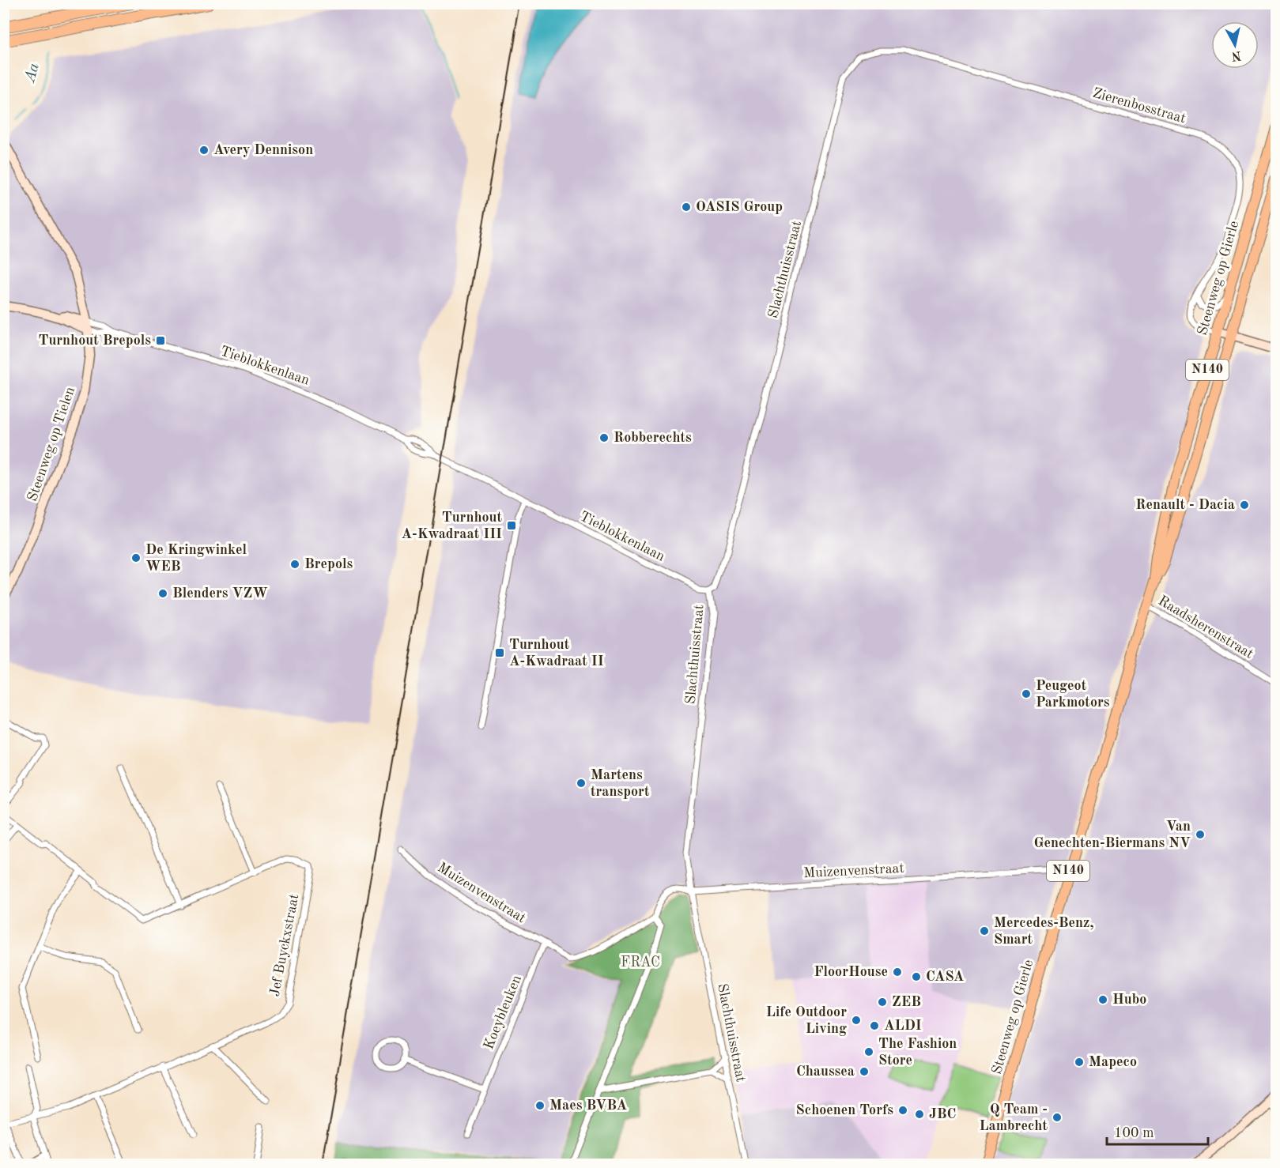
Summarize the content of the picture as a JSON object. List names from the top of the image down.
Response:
{
  "streets": {
    "main road": ["Steenweg op Gierle", "N140"],
    "street": [
      "Zierenbosstraat",
      "Slachthuisstraat",
      "Tieblokkenlaan",
      "Steenweg op Tielen",
      "Raadsherenstraat",
      "Muizenvenstraat",
      "Jef Buyckxstraat",
      "Koeybleuken"
    ]
  },
  "crossings": [
    ["Zierenbosstraat", "Slachthuisstraat"],
    ["Zierenbosstraat", "Steenweg op Gierle"],
    ["Slachthuisstraat", "Tieblokkenlaan"],
    ["Slachthuisstraat", "Muizenvenstraat"],
    ["Steenweg op Gierle", "Raadsherenstraat"],
    ["Steenweg op Gierle", "Muizenvenstraat"],
    ["Tieblokkenlaan", "Steenweg op Tielen"],
    ["Muizenvenstraat", "Koeybleuken"]
  ],
  "water": ["Aa"],
  "parks": ["FRAC"],
  "places": {
    "other": [
      "Avery Dennison",
      "OASIS Group",
      "Robberechts",
      "Renault - Dacia",
      "De Kringwinkel WEB",
      "Brepols",
      "Blenders VZW",
      "Peugeot Parkmotors",
      "Martens transport",
      "Van Genechten-Biermans NV",
      "Mercedes-Benz, Smart",
      "FloorHouse",
      "CASA",
      "Hubo",
      "ZEB",
      "Life Outdoor Living",
      "ALDI",
      "The Fashion Store",
      "Mapeco",
      "Chaussea",
      "Maes BVBA",
      "Schoenen Torfs",
      "JBC",
      "Q Team - Lambrecht"
    ],
    "transit": ["Turnhout Brepols", "Turnhout A-Kwadraat III", "Turnhout A-Kwadraat II"]
  },
  "scale_bar": "100 m",
  "north": "bottom"
}
